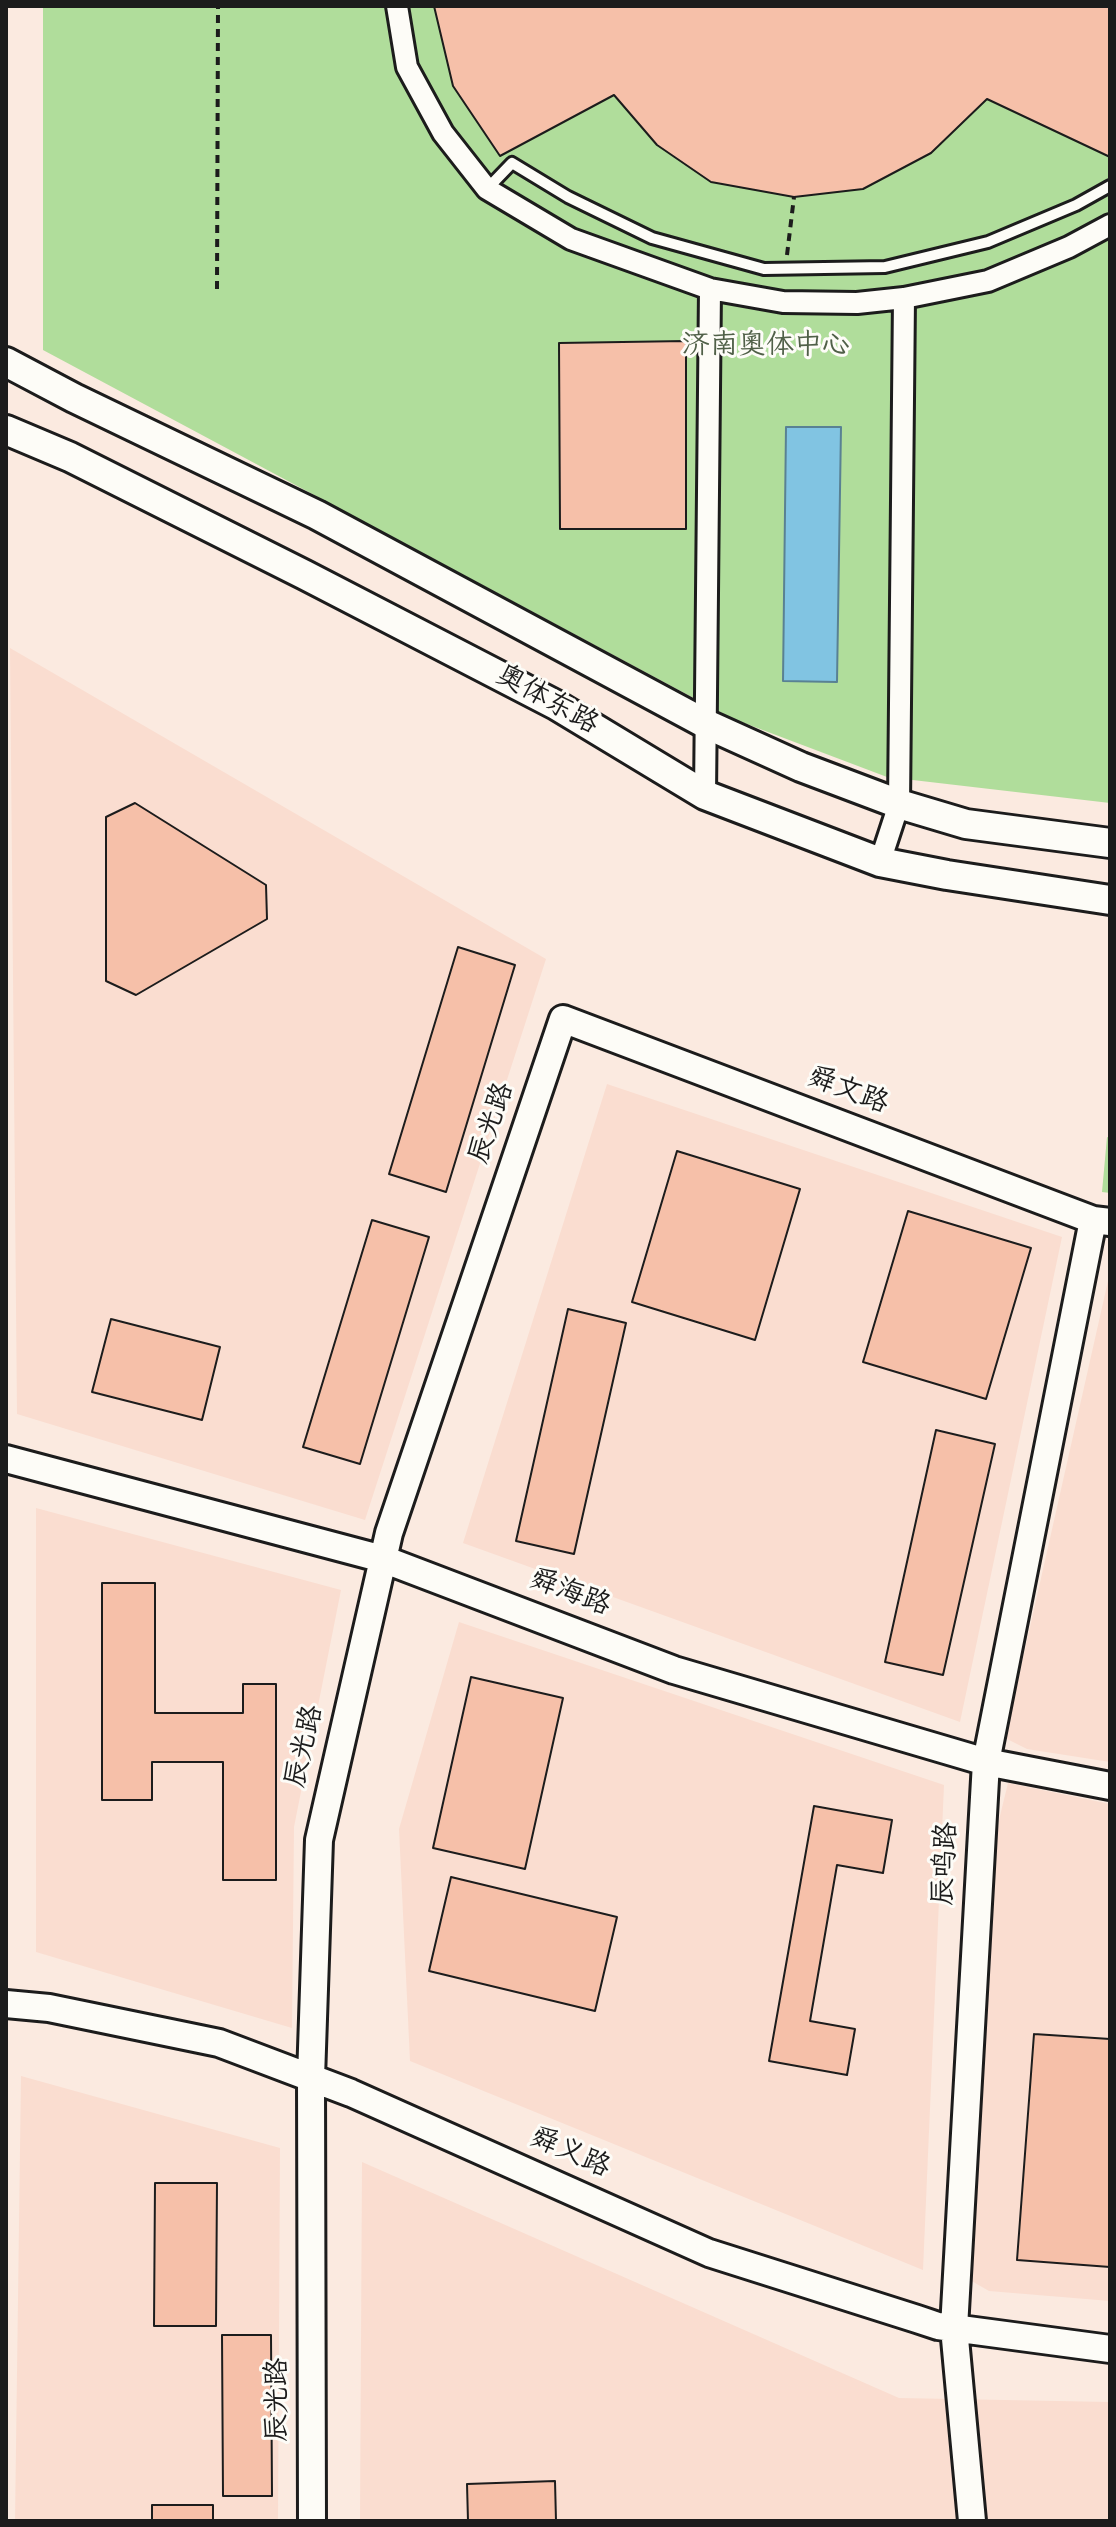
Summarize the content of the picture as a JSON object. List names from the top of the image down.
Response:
{
  "streets": {
    "main road": ["奥体东路"],
    "street": [
      "舜文路",
      "辰光路",
      "舜海路",
      "辰鸣路",
      "舜义路"
    ]
  },
  "crossings": [
    ["舜文路", "辰光路"],
    ["舜文路", "辰鸣路"],
    ["辰光路", "舜海路"],
    ["辰光路", "舜义路"],
    ["舜海路", "辰鸣路"],
    ["辰鸣路", "舜义路"]
  ],
  "parks": ["济南奥体中心"]
}
